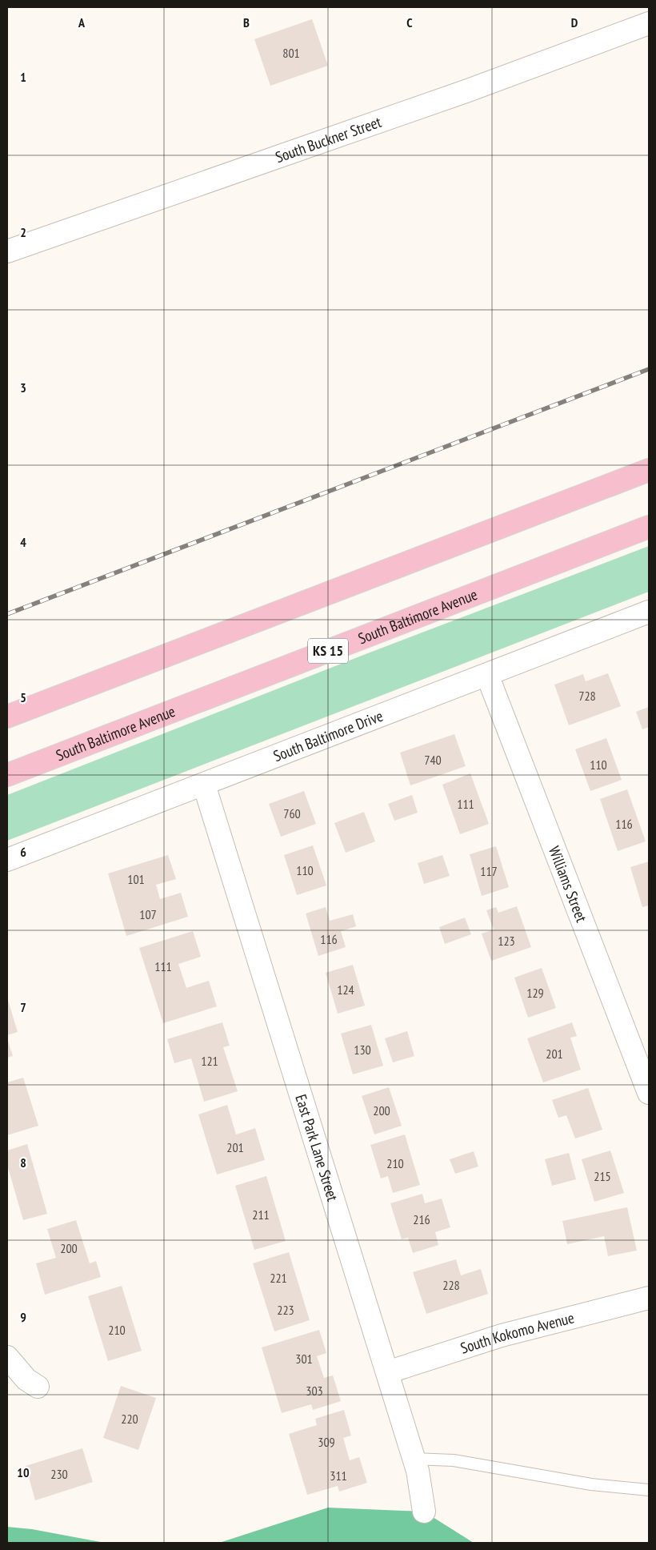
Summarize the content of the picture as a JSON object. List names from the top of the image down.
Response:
{
  "streets": {
    "main road": ["South Baltimore Avenue", "KS 15"],
    "street": [
      "South Buckner Street",
      "South Baltimore Drive",
      "Williams Street",
      "East Park Lane Street",
      "South Kokomo Avenue"
    ]
  },
  "crossings": [
    ["South Baltimore Drive", "Williams Street"],
    ["South Baltimore Drive", "East Park Lane Street"],
    ["East Park Lane Street", "South Kokomo Avenue"]
  ],
  "house_numbers": [
    "801",
    "728",
    "740",
    "110",
    "111",
    "760",
    "116",
    "110",
    "117",
    "101",
    "107",
    "116",
    "123",
    "111",
    "124",
    "129",
    "130",
    "201",
    "121",
    "200",
    "201",
    "210",
    "215",
    "211",
    "216",
    "200",
    "221",
    "228",
    "223",
    "210",
    "301",
    "303",
    "220",
    "309",
    "230",
    "311"
  ],
  "grid": {
    "columns": [
      "A",
      "B",
      "C",
      "D"
    ],
    "rows": [
      "1",
      "2",
      "3",
      "4",
      "5",
      "6",
      "7",
      "8",
      "9",
      "10"
    ]
  }
}
